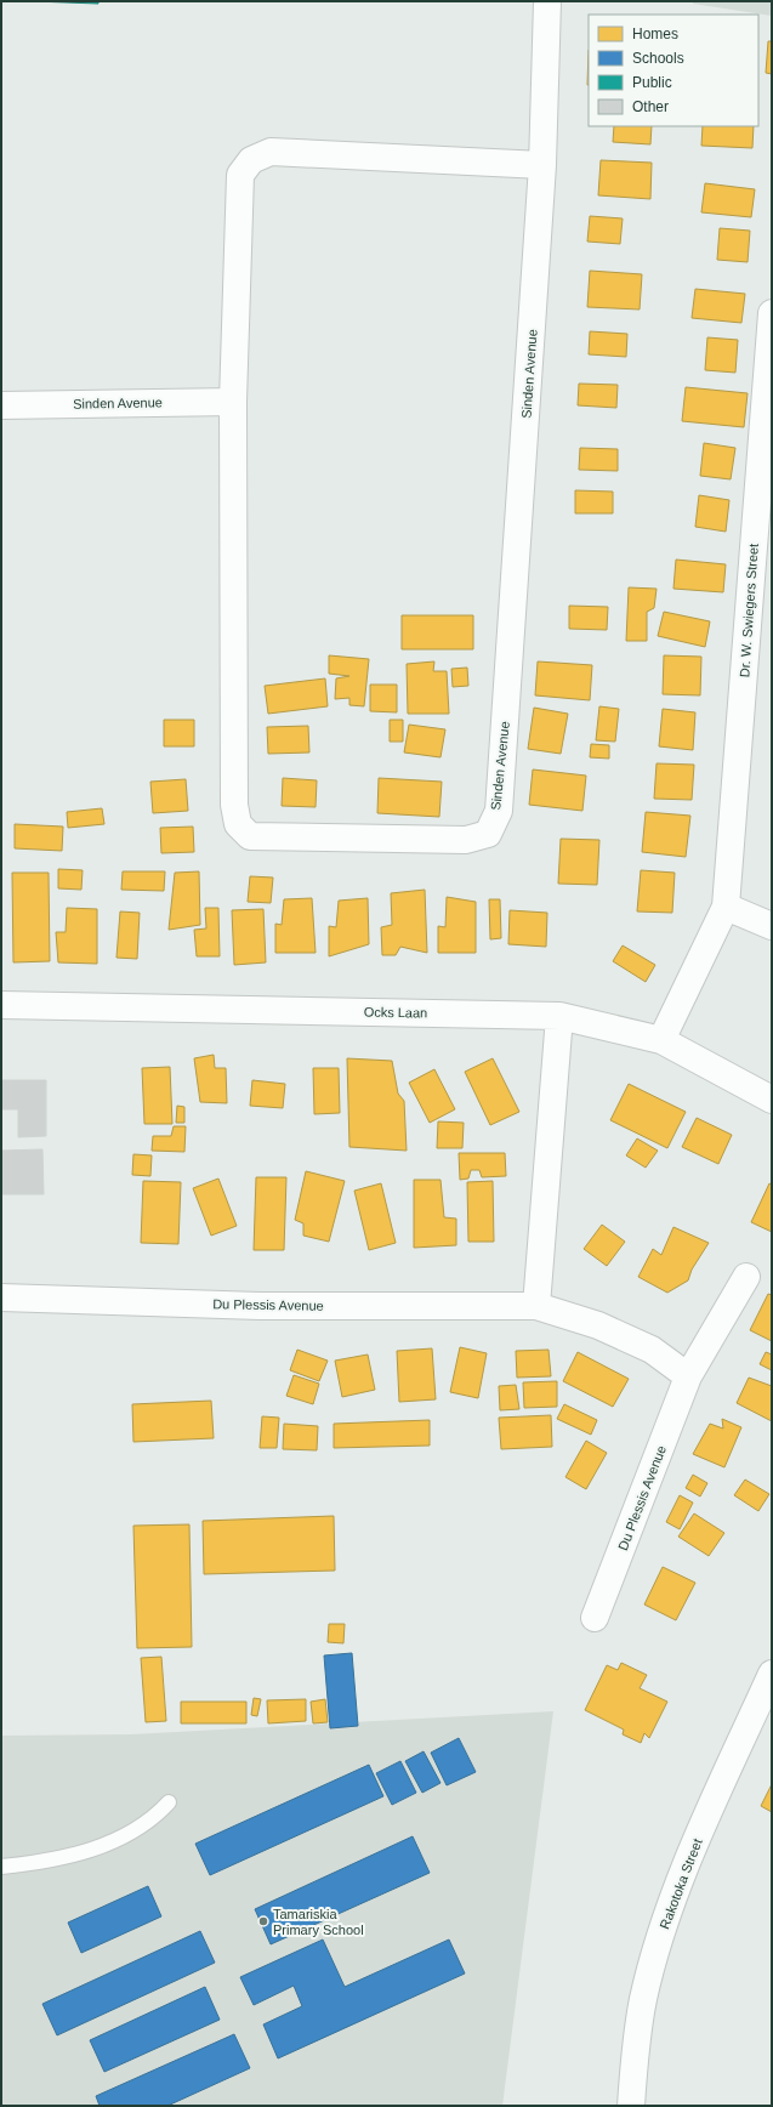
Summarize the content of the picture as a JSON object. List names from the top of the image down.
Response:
{
  "streets": {
    "street": [
      "Sinden Avenue",
      "Dr. W. Swiegers Street",
      "Ocks Laan",
      "Du Plessis Avenue",
      "Rakotoka Street"
    ]
  },
  "crossings": [
    ["Dr. W. Swiegers Street", "Ocks Laan"]
  ],
  "places": ["Tamariskia Primary School"],
  "legend": [
    "Homes",
    "Schools",
    "Public",
    "Other"
  ]
}
